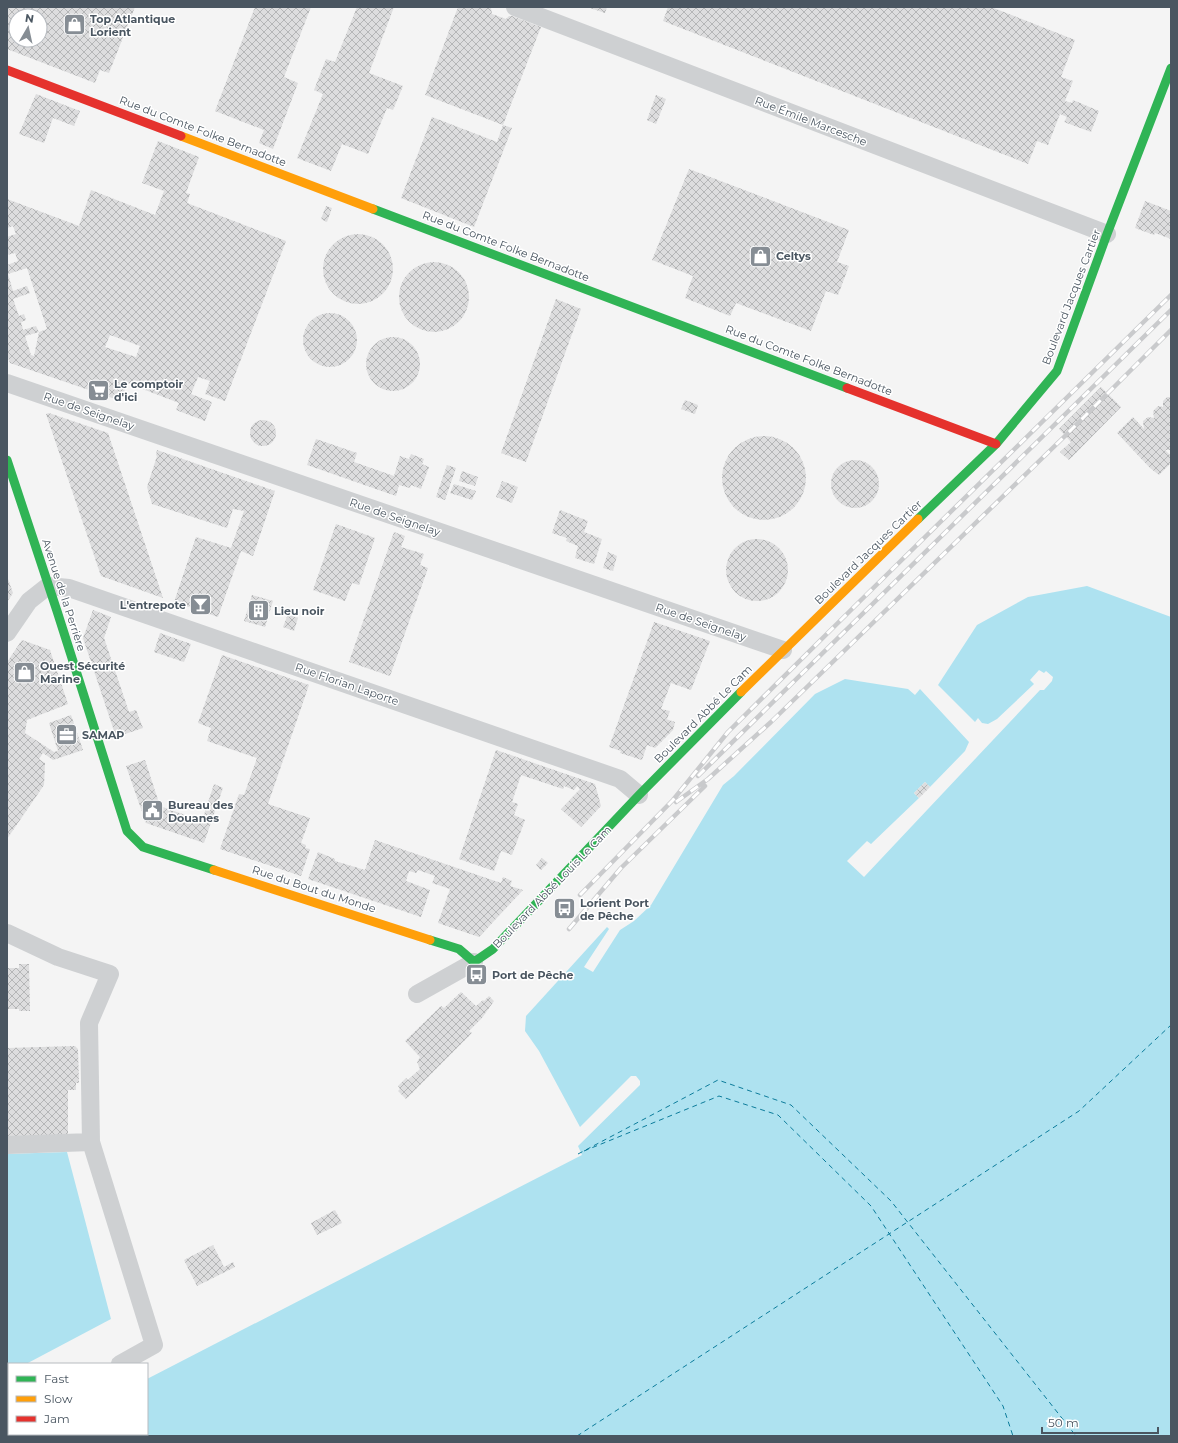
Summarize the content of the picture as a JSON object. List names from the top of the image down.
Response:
{
  "streets": {
    "street": [
      "Rue Émile Marcesche",
      "Rue du Comte Folke Bernadotte",
      "Boulevard Jacques Cartier",
      "Rue de Seignelay",
      "Avenue de la Perrière",
      "Rue Florian Laporte",
      "Boulevard Abbé Le Cam",
      "Boulevard Abbé Louis Le Cam",
      "Rue du Bout du Monde"
    ]
  },
  "crossings": [
    ["Rue Émile Marcesche", "Boulevard Jacques Cartier"],
    ["Rue du Comte Folke Bernadotte", "Boulevard Jacques Cartier"],
    ["Boulevard Jacques Cartier", "Rue de Seignelay"],
    ["Boulevard Jacques Cartier", "Boulevard Abbé Le Cam"],
    ["Rue de Seignelay", "Boulevard Abbé Le Cam"],
    ["Avenue de la Perrière", "Rue Florian Laporte"],
    ["Avenue de la Perrière", "Rue du Bout du Monde"],
    ["Rue Florian Laporte", "Boulevard Abbé Le Cam"],
    ["Rue Florian Laporte", "Boulevard Abbé Louis Le Cam"],
    ["Boulevard Abbé Le Cam", "Boulevard Abbé Louis Le Cam"],
    ["Boulevard Abbé Louis Le Cam", "Rue du Bout du Monde"]
  ],
  "places": {
    "shop": ["Top Atlantique Lorient", "Celtys", "Ouest Sécurité Marine"],
    "supermarket": ["Le comptoir d'ici"],
    "bar": ["L'entrepote"],
    "building": ["Lieu noir"],
    "office": ["SAMAP"],
    "public building": ["Bureau des Douanes"],
    "bus stop": ["Lorient Port de Pêche", "Port de Pêche"]
  },
  "legend": ["Fast", "Slow", "Jam"],
  "scale_bar": "50 m",
  "north": "top"
}
